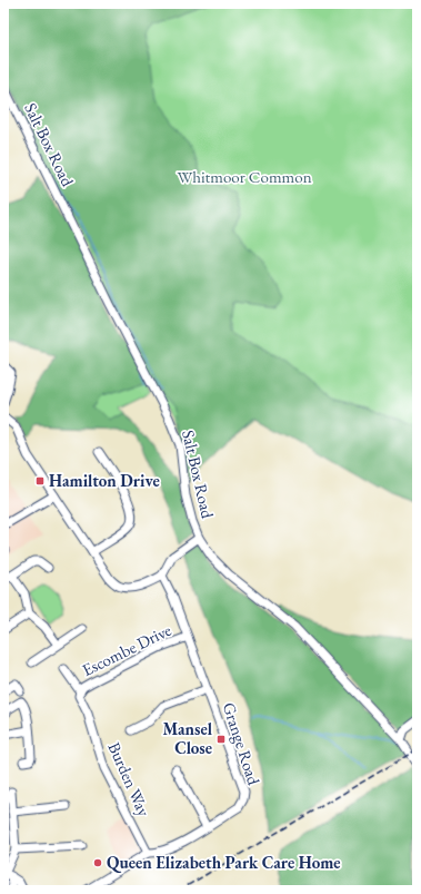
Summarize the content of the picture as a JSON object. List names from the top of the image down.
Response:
{
  "streets": {
    "street": [
      "Salt Box Road",
      "Escombe Drive",
      "Grange Road",
      "Burden Way"
    ]
  },
  "crossings": [
    ["Escombe Drive", "Grange Road"],
    ["Escombe Drive", "Burden Way"],
    ["Grange Road", "Burden Way"]
  ],
  "parks": ["Whitmoor Common"],
  "places": {
    "transit": ["Hamilton Drive", "Mansel Close"],
    "other": ["Queen Elizabeth Park Care Home"]
  }
}
